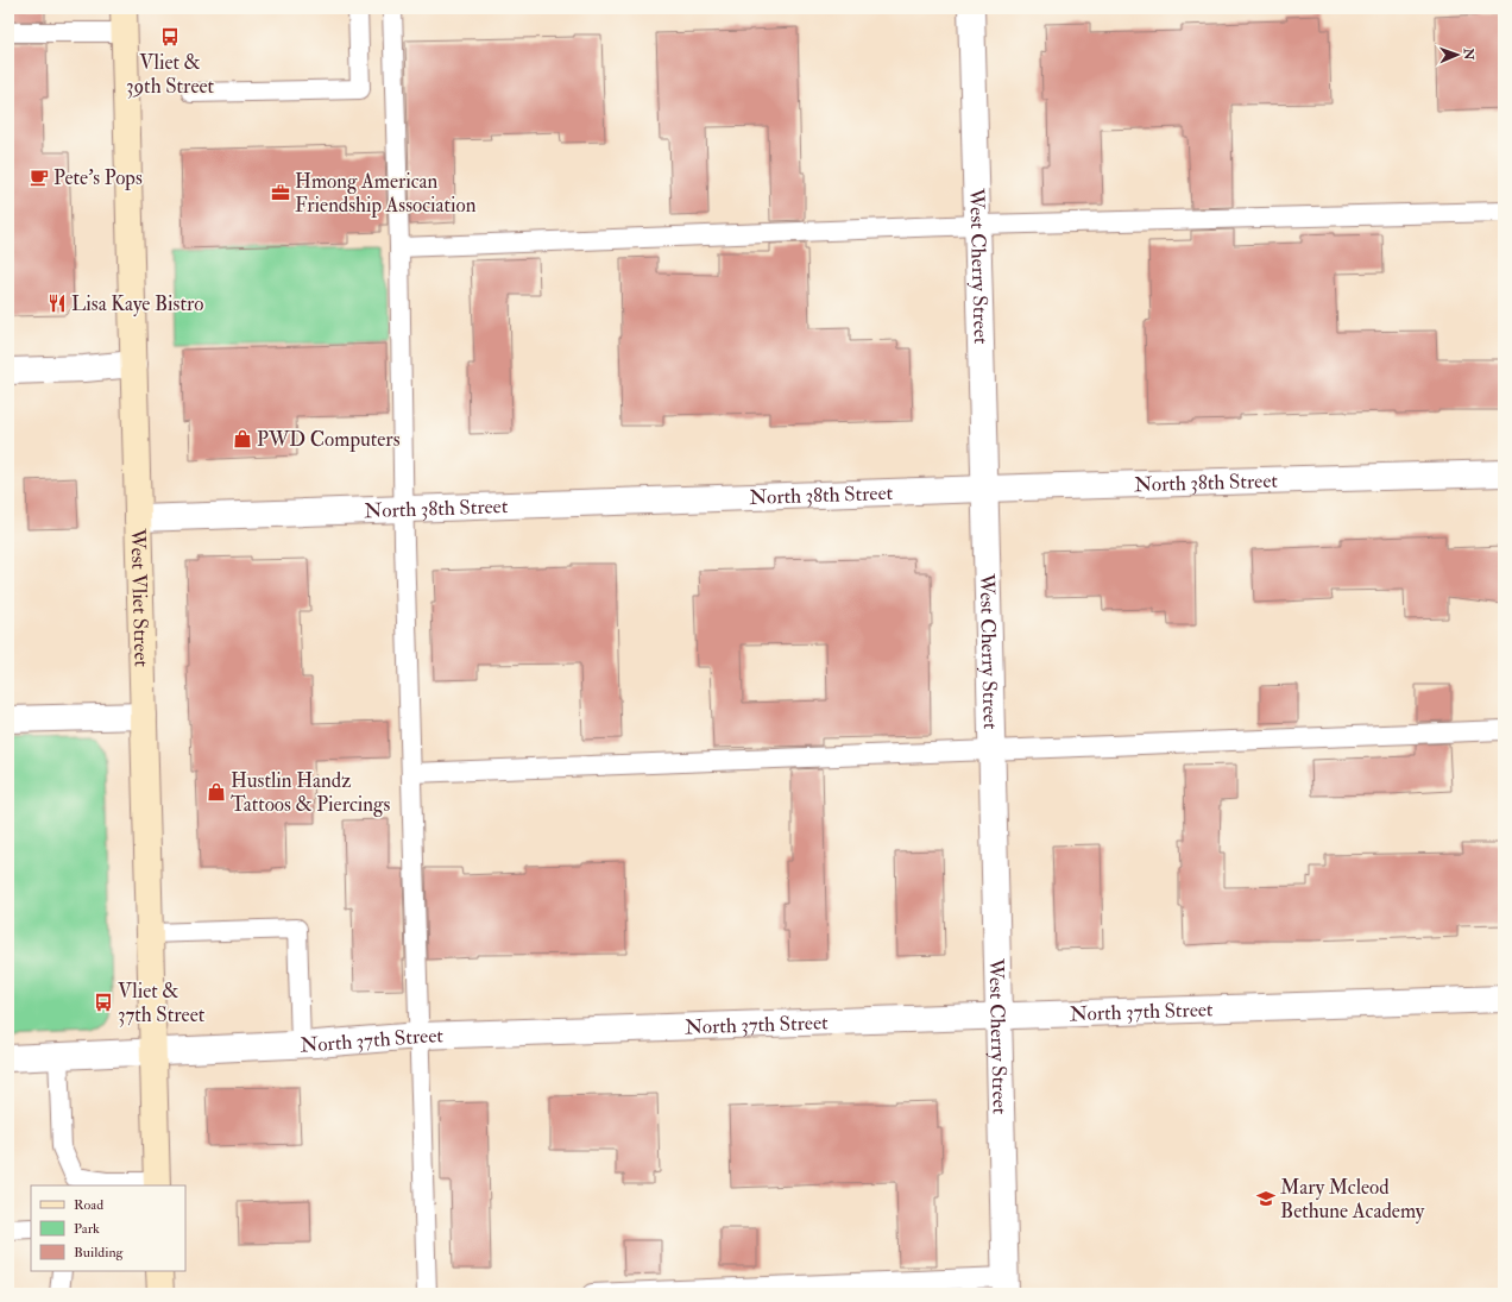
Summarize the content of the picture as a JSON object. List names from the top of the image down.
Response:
{
  "streets": {
    "street": [
      "West Cherry Street",
      "North 38th Street",
      "West Vliet Street",
      "North 37th Street"
    ]
  },
  "crossings": [
    ["West Cherry Street", "North 38th Street"],
    ["West Cherry Street", "North 37th Street"],
    ["North 38th Street", "West Vliet Street"],
    ["West Vliet Street", "North 37th Street"]
  ],
  "places": {
    "bus stop": ["Vliet & 39th Street", "Vliet & 37th Street"],
    "cafe": ["Pete's Pops"],
    "office": ["Hmong American Friendship Association"],
    "restaurant": ["Lisa Kaye Bistro"],
    "shop": ["PWD Computers", "Hustlin Handz Tattoos & Piercings"],
    "school or university": ["Mary Mcleod Bethune Academy"]
  },
  "legend": ["Road", "Park", "Building"],
  "north": "right"
}
